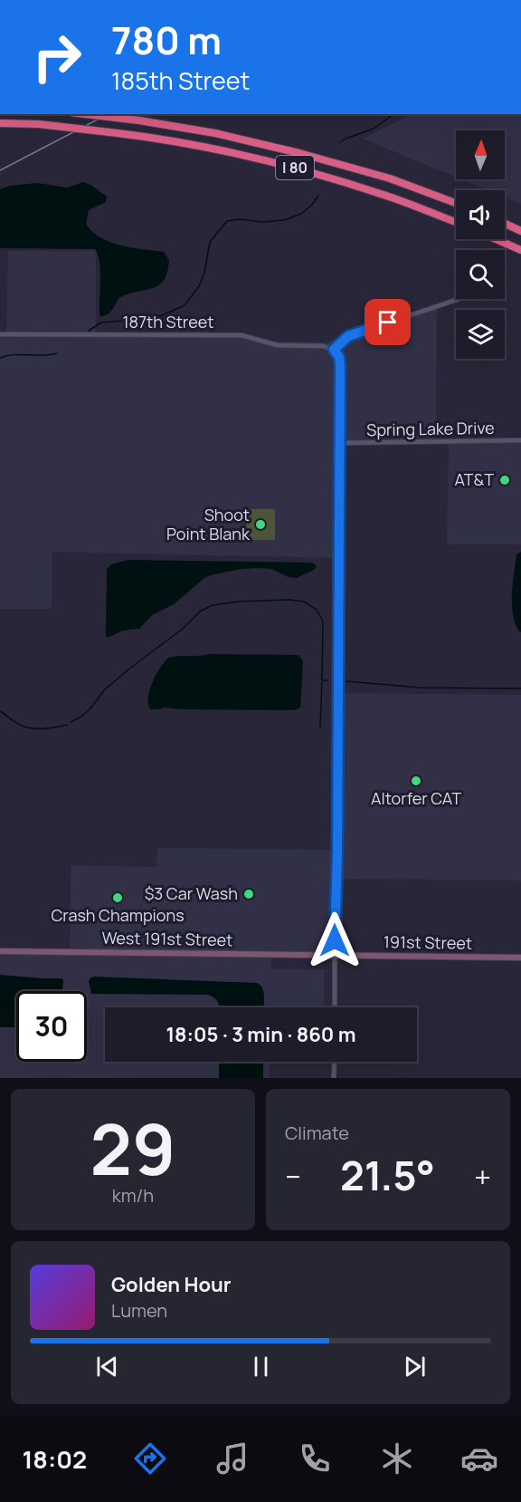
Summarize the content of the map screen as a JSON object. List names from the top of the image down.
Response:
{
  "streets": {
    "highway": ["I 80"],
    "main road": ["West 191st Street", "191st Street"],
    "street": ["187th Street", "Spring Lake Drive"]
  },
  "crossings": [
    ["West 191st Street", "191st Street"]
  ],
  "places": [
    "AT&T",
    "Shoot Point Blank",
    "Altorfer CAT",
    "$3 Car Wash",
    "Crash Champions"
  ],
  "north": "top",
  "page": {
    "turn": ["780 m", "185th Street"],
    "limit": "30",
    "trip": "18:05 · 3 min · 860 m",
    "tile": [
      ["29", "km/h"],
      "Climate"
    ],
    "heat": ["−", "21.5°", "+"],
    "song": ["Golden Hour", "Lumen"],
    "tabs": "18:02"
  }
}
